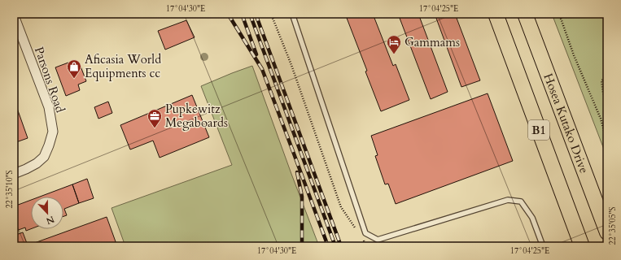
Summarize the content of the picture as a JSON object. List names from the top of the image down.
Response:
{
  "streets": {
    "main road": ["Hosea Kutako Drive", "B1"],
    "street": ["Parsons Road"]
  },
  "places": {
    "hotel": ["Gammams"],
    "shop": ["Aficasia World Equipments cc"],
    "office": ["Pupkewitz Megaboards"]
  },
  "north": "bottom",
  "coordinates": [
    "17°04'30\"E",
    "17°04'25\"E",
    "22°35'10\"S",
    "22°35'05\"S"
  ]
}
